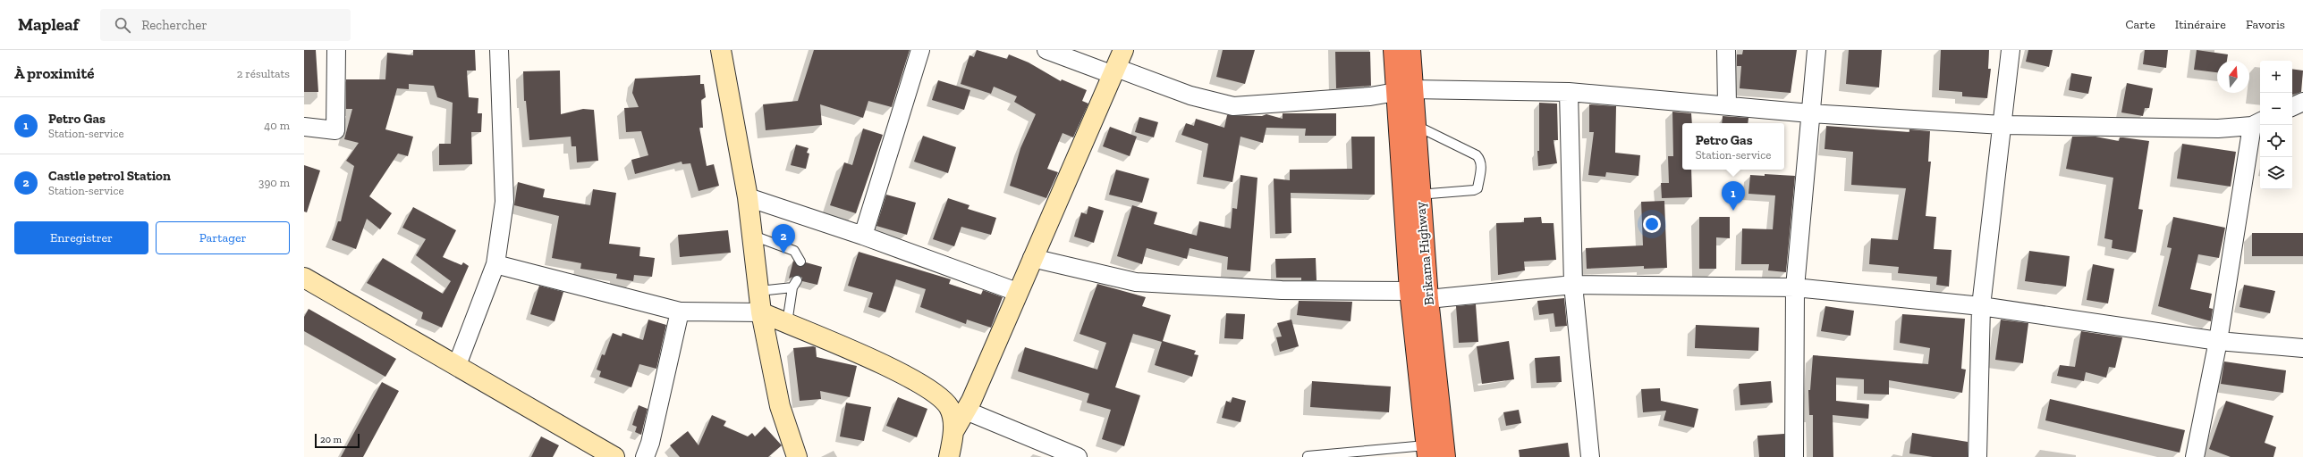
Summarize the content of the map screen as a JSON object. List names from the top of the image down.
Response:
{
  "streets": {
    "highway": ["Brikama Highway"]
  },
  "scale_bar": "20 m",
  "north": "top",
  "page": {
    "header": "Mapleaf",
    "search": "Rechercher",
    "nav": ["Carte", "Itinéraire", "Favoris"],
    "heading": ["À proximité", "2 résultats"],
    "map_buttons": ["+", "−"],
    "list": [
      {
        "mark": "1",
        "name": "Petro Gas",
        "note": "Station-service",
        "value": "40 m"
      },
      {
        "mark": "2",
        "name": "Castle petrol Station",
        "note": "Station-service",
        "value": "390 m"
      }
    ],
    "popup": ["Petro Gas", "Station-service"],
    "pins": ["1", "2"],
    "buttons": ["Enregistrer", "Partager"],
    "scale": "20 m"
  }
}
